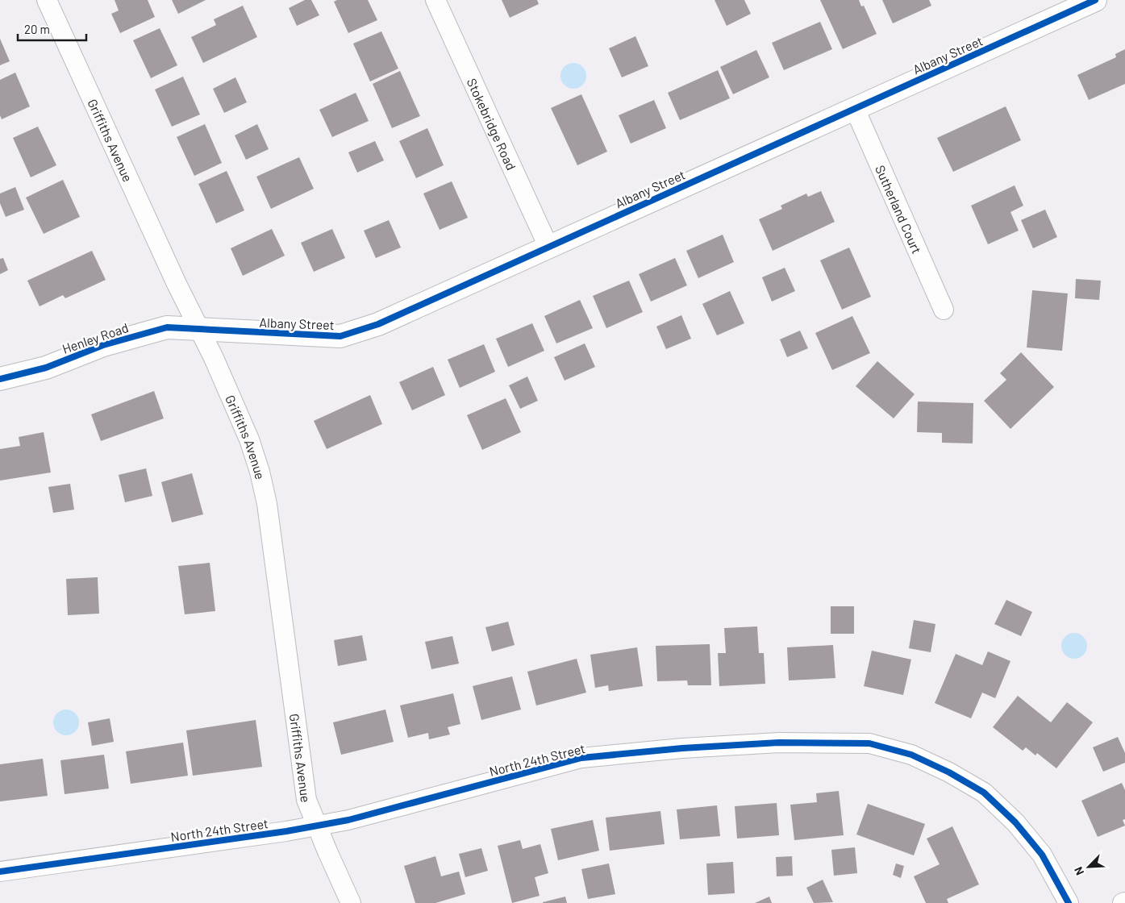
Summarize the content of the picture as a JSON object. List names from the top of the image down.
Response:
{
  "streets": {
    "street": [
      "Albany Street",
      "Stokebridge Road",
      "Griffiths Avenue",
      "Sutherland Court",
      "Henley Road",
      "North 24th Street"
    ]
  },
  "crossings": [
    ["Albany Street", "Stokebridge Road"],
    ["Albany Street", "Griffiths Avenue"],
    ["Albany Street", "Sutherland Court"],
    ["Albany Street", "Henley Road"],
    ["Griffiths Avenue", "Henley Road"],
    ["Griffiths Avenue", "North 24th Street"]
  ],
  "scale_bar": "20 m",
  "north": "bottom left"
}
